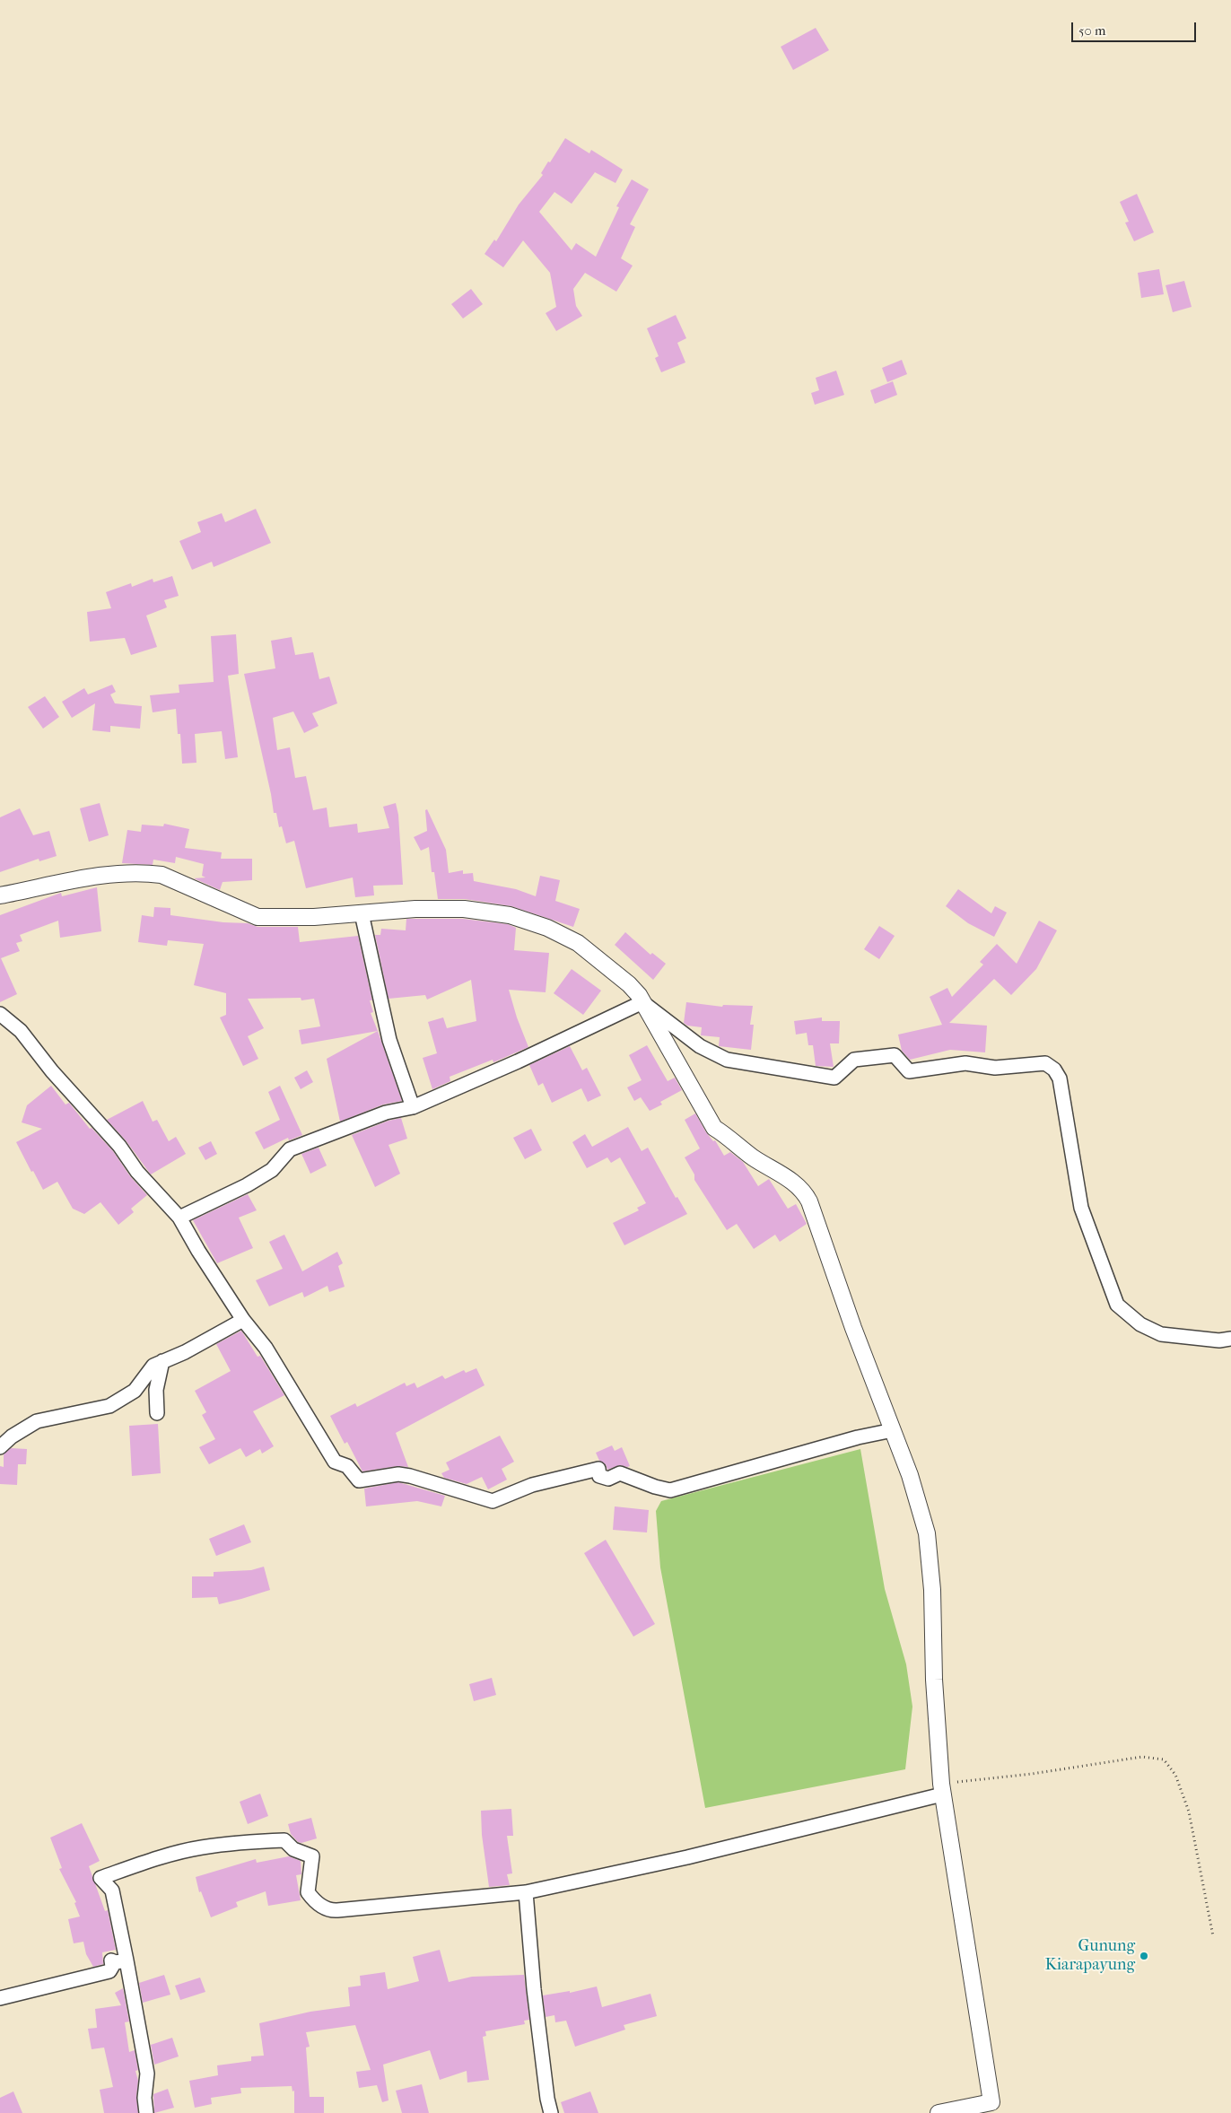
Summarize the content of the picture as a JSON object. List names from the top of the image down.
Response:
{
  "places": ["Gunung Kiarapayung"],
  "scale_bar": "50 m"
}
